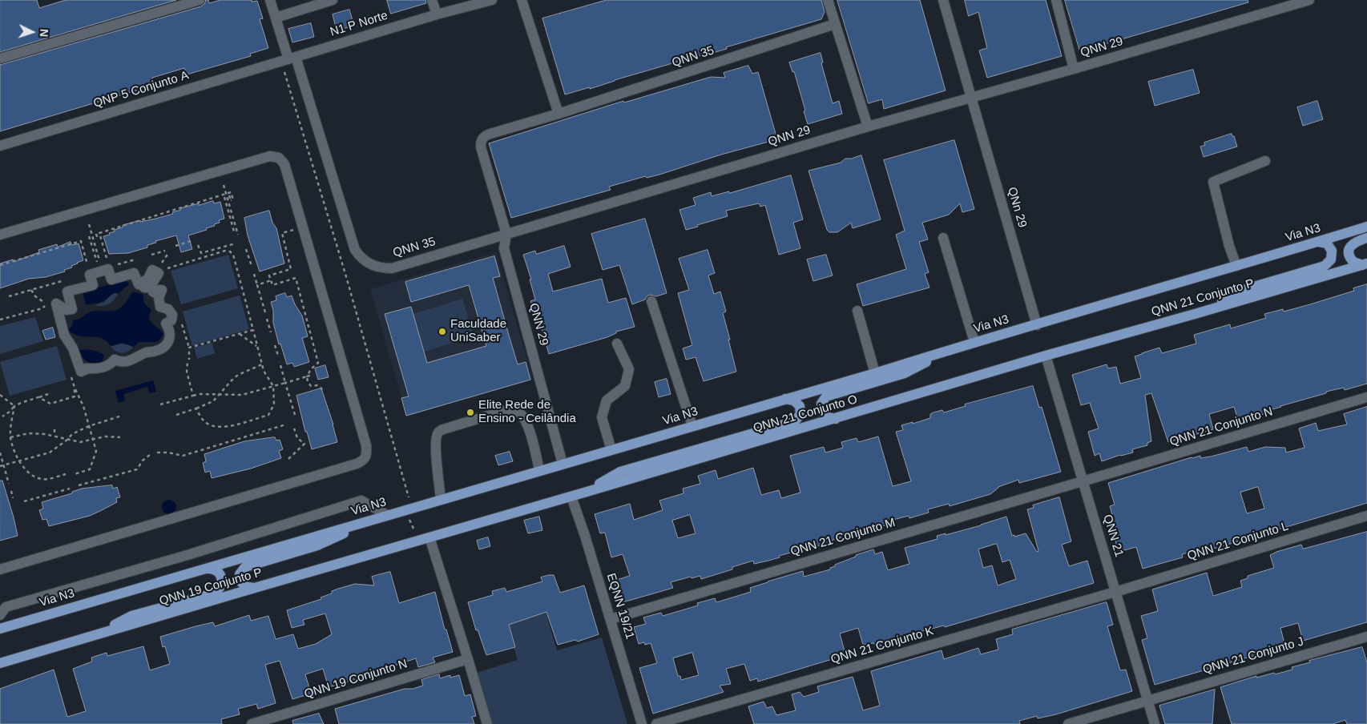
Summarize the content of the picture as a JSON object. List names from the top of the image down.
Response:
{
  "streets": {
    "main road": [
      "Via N3",
      "QNN 21 Conjunto P",
      "QNN 21 Conjunto O",
      "QNN 19 Conjunto P"
    ],
    "street": [
      "N1 P Norte",
      "QNN 29",
      "QNN 35",
      "QNP 5 Conjunto A",
      "QNn 29",
      "QNN 21 Conjunto N",
      "QNN 21",
      "QNN 21 Conjunto M",
      "QNN 21 Conjunto L",
      "EQNN 19/21",
      "QNN 21 Conjunto K",
      "QNN 21 Conjunto J",
      "QNN 19 Conjunto N"
    ]
  },
  "crossings": [
    ["N1 P Norte", "QNN 35"],
    ["N1 P Norte", "QNP 5 Conjunto A"],
    ["QNN 29", "QNN 35"],
    ["QNN 29", "QNn 29"],
    ["QNN 29", "Via N3"],
    ["QNN 35", "QNP 5 Conjunto A"],
    ["QNn 29", "Via N3"],
    ["QNN 21 Conjunto P", "QNN 21 Conjunto O"],
    ["QNN 21 Conjunto P", "QNN 21"],
    ["QNN 21 Conjunto O", "QNN 21"],
    ["QNN 21 Conjunto O", "EQNN 19/21"],
    ["QNN 21 Conjunto N", "QNN 21"],
    ["QNN 21 Conjunto N", "QNN 21 Conjunto M"],
    ["QNN 21", "QNN 21 Conjunto M"],
    ["QNN 21", "QNN 21 Conjunto L"],
    ["QNN 21", "QNN 21 Conjunto K"],
    ["QNN 21", "QNN 21 Conjunto J"],
    ["QNN 21 Conjunto M", "EQNN 19/21"],
    ["QNN 21 Conjunto L", "QNN 21 Conjunto K"]
  ],
  "places": ["Faculdade UniSaber", "Elite Rede de Ensino - Ceilândia"],
  "north": "right"
}
